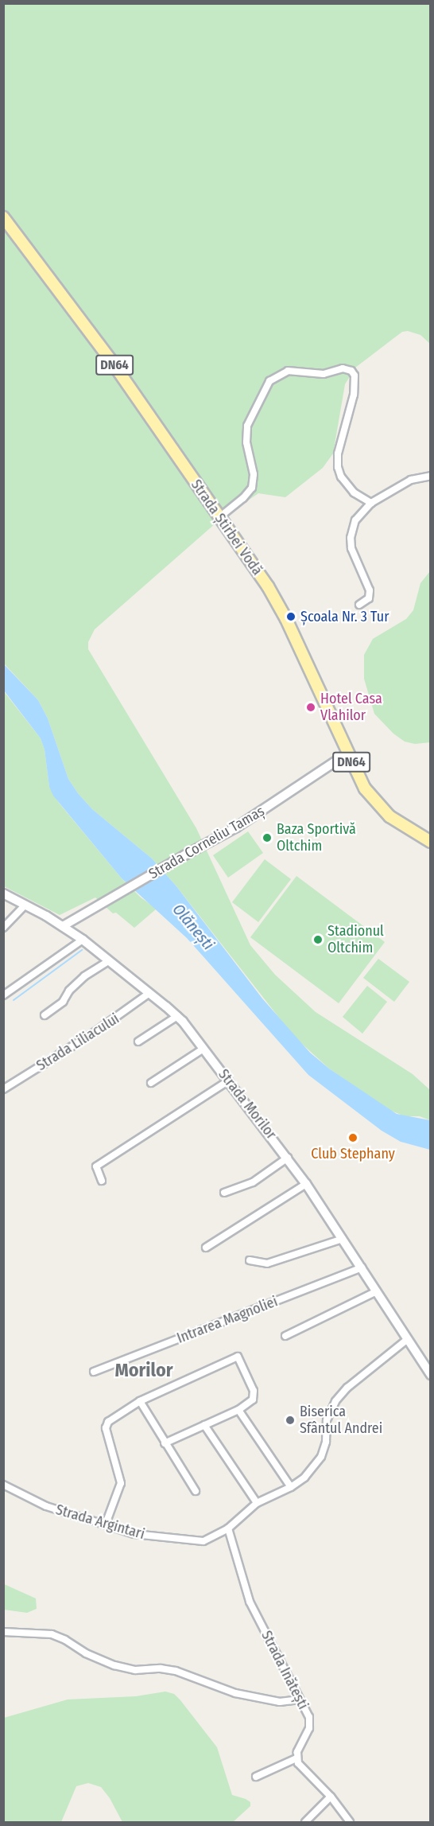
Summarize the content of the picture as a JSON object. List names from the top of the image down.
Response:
{
  "streets": {
    "main road": ["DN64", "Strada Știrbei Vodă"],
    "street": [
      "Strada Corneliu Tamaș",
      "Strada Liliacului",
      "Strada Morilor",
      "Intrarea Magnoliei",
      "Strada Argintari",
      "Strada Inătești"
    ]
  },
  "crossings": [
    ["Strada Știrbei Vodă", "Strada Corneliu Tamaș"],
    ["Strada Corneliu Tamaș", "Strada Morilor"],
    ["Strada Liliacului", "Strada Morilor"],
    ["Strada Morilor", "Intrarea Magnoliei"],
    ["Strada Morilor", "Strada Argintari"],
    ["Strada Argintari", "Strada Inătești"]
  ],
  "districts": ["Morilor"],
  "water": ["Olănești"],
  "places": [
    "Școala Nr. 3 Tur",
    "Hotel Casa Vlahilor",
    "Baza Sportivă Oltchim",
    "Stadionul Oltchim",
    "Club Stephany",
    "Biserica Sfântul Andrei"
  ]
}
